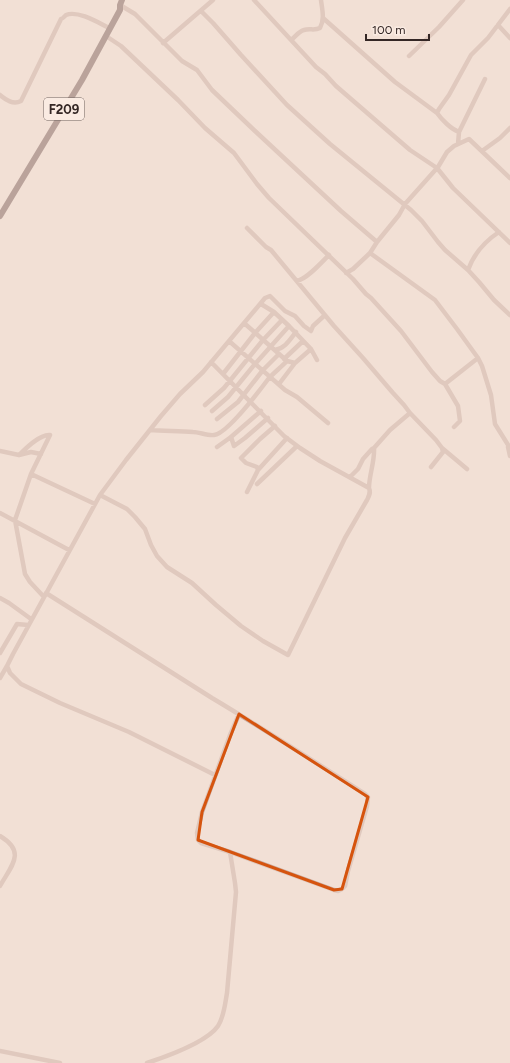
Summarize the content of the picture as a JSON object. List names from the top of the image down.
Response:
{
  "streets": {
    "main road": ["F209"]
  },
  "scale_bar": "100 m"
}
